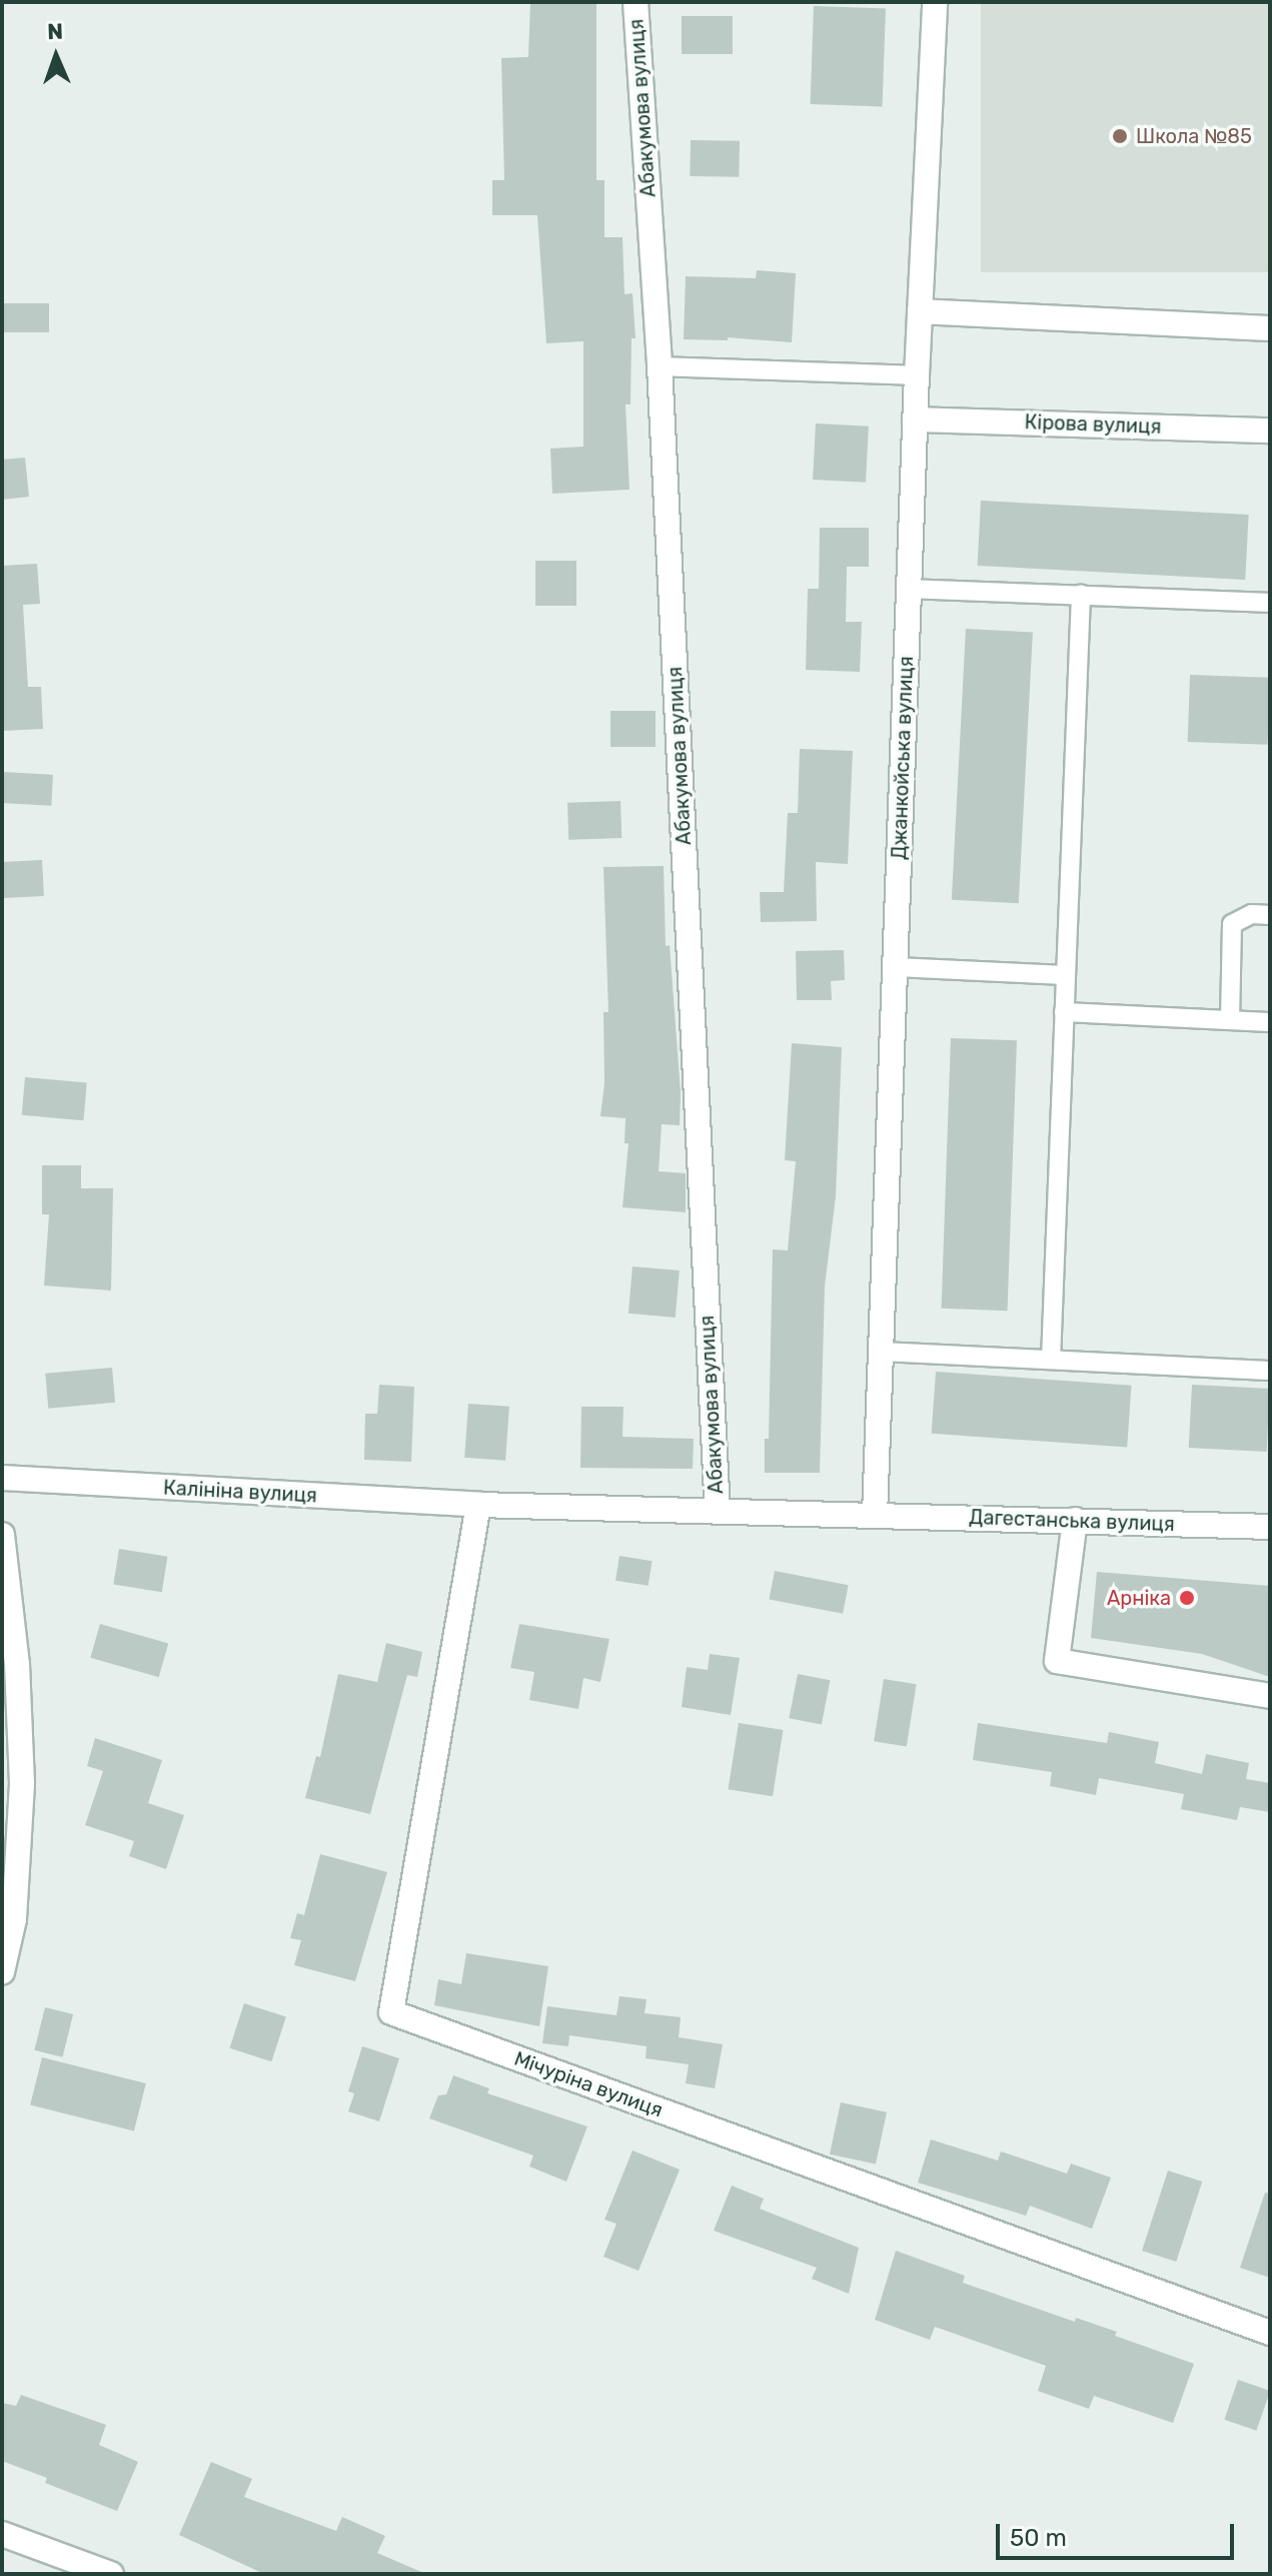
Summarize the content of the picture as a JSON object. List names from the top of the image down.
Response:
{
  "streets": {
    "street": [
      "Абакумова вулиця",
      "Кірова вулиця",
      "Джанкойська вулиця",
      "Калініна вулиця",
      "Дагестанська вулиця",
      "Мічуріна вулиця"
    ]
  },
  "crossings": [
    ["Абакумова вулиця", "Калініна вулиця"],
    ["Абакумова вулиця", "Дагестанська вулиця"],
    ["Кірова вулиця", "Джанкойська вулиця"],
    ["Джанкойська вулиця", "Дагестанська вулиця"],
    ["Калініна вулиця", "Дагестанська вулиця"],
    ["Калініна вулиця", "Мічуріна вулиця"]
  ],
  "places": ["Школа №85", "Арніка"],
  "scale_bar": "50 m",
  "north": "top"
}
